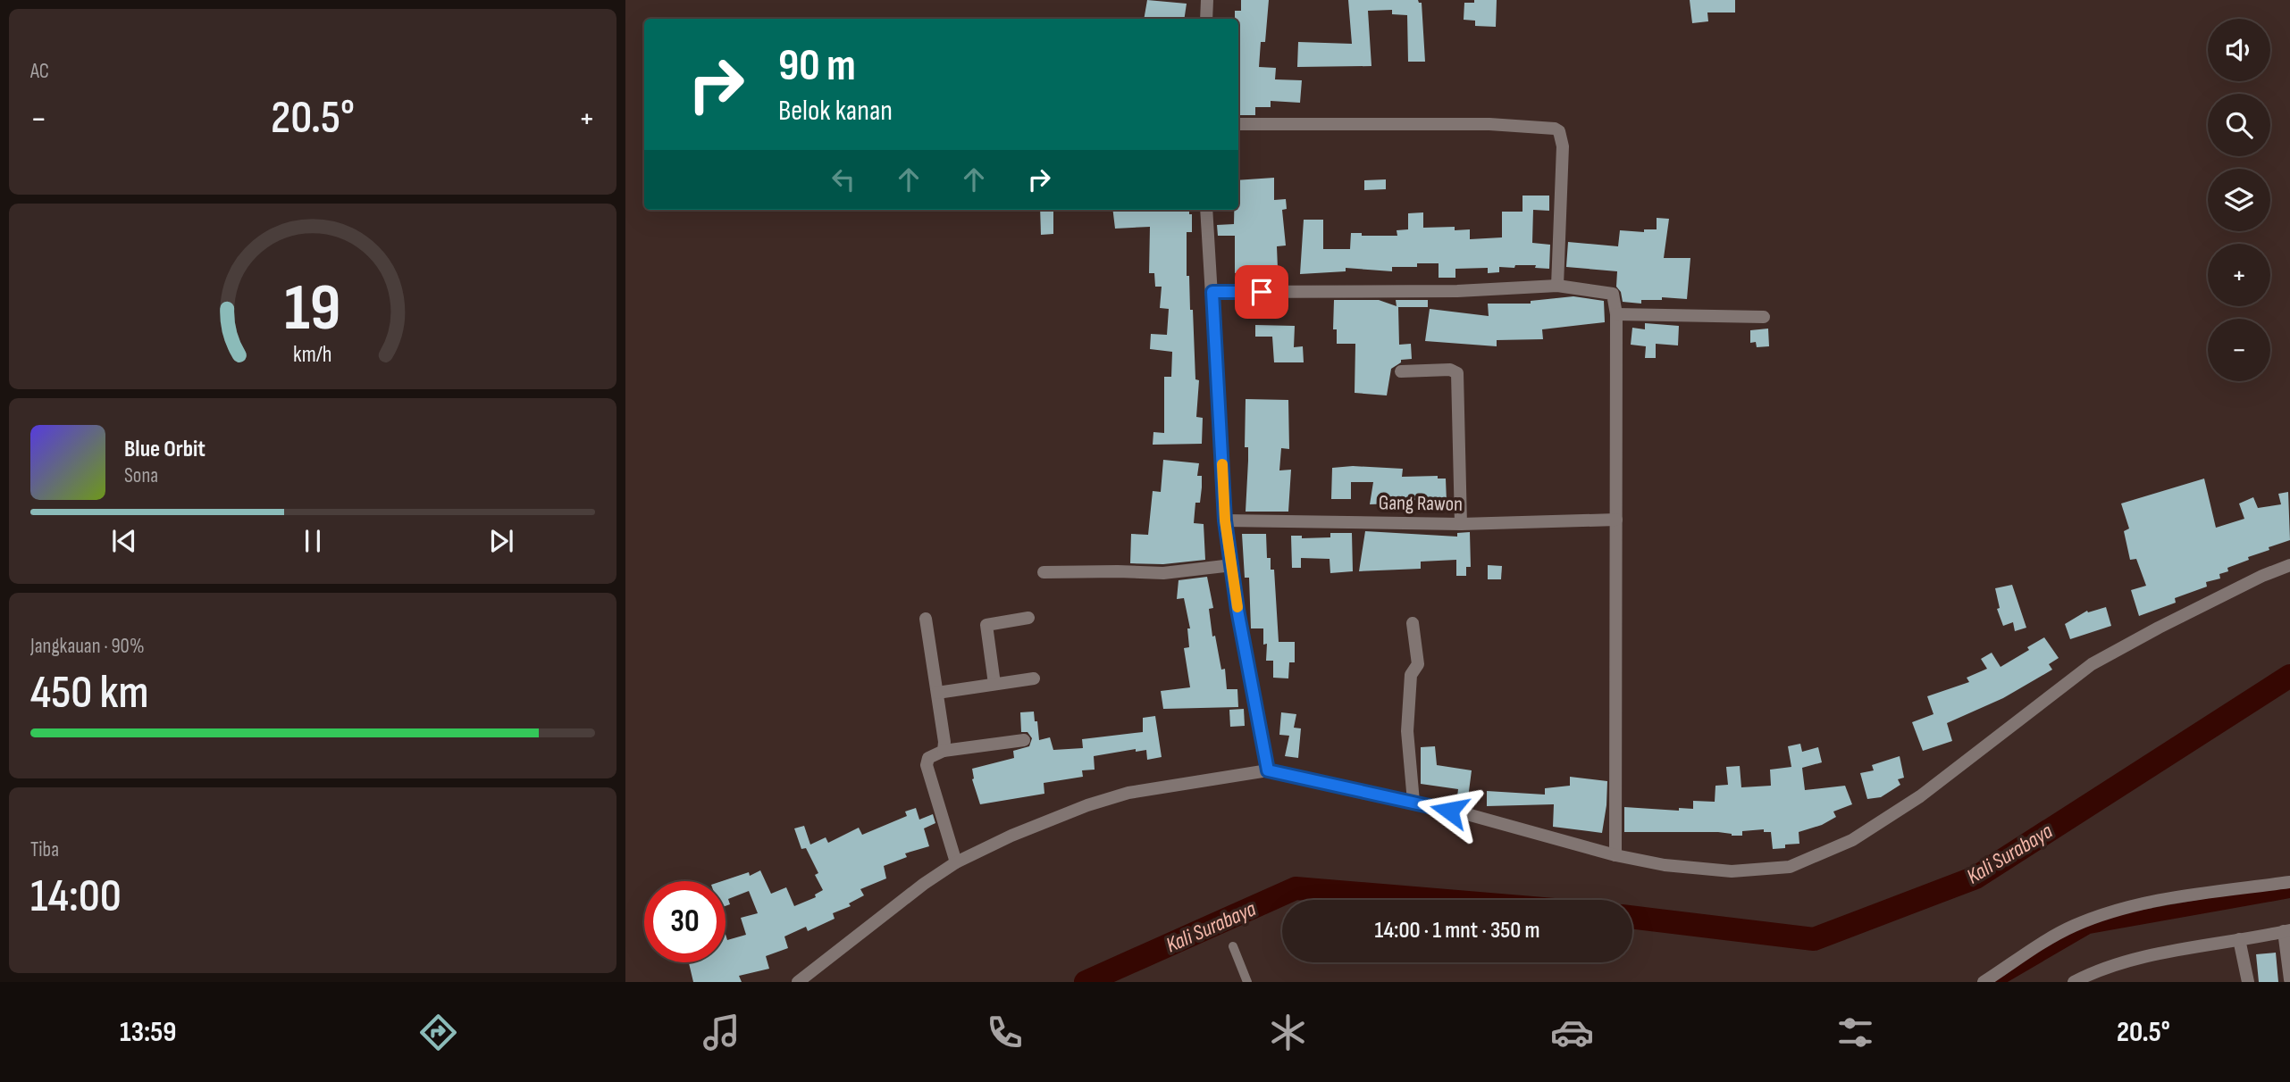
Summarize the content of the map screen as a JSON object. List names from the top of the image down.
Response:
{
  "streets": {
    "street": ["Gang Rawon"]
  },
  "water": ["Kali Surabaya"],
  "page": {
    "tile": [
      "AC",
      ["Jangkauan · 90%", "450 km"],
      ["Tiba", "14:00"]
    ],
    "map_buttons": ["+", "−"],
    "turn": ["90 m", "Belok kanan"],
    "heat": ["−", "20.5°", "+"],
    "song": ["Blue Orbit", "Sona"],
    "limit": "30",
    "trip": "14:00 · 1 mnt · 350 m",
    "tabs": ["13:59", "20.5°"],
    "gauge": ["19", "km/h"]
  }
}
